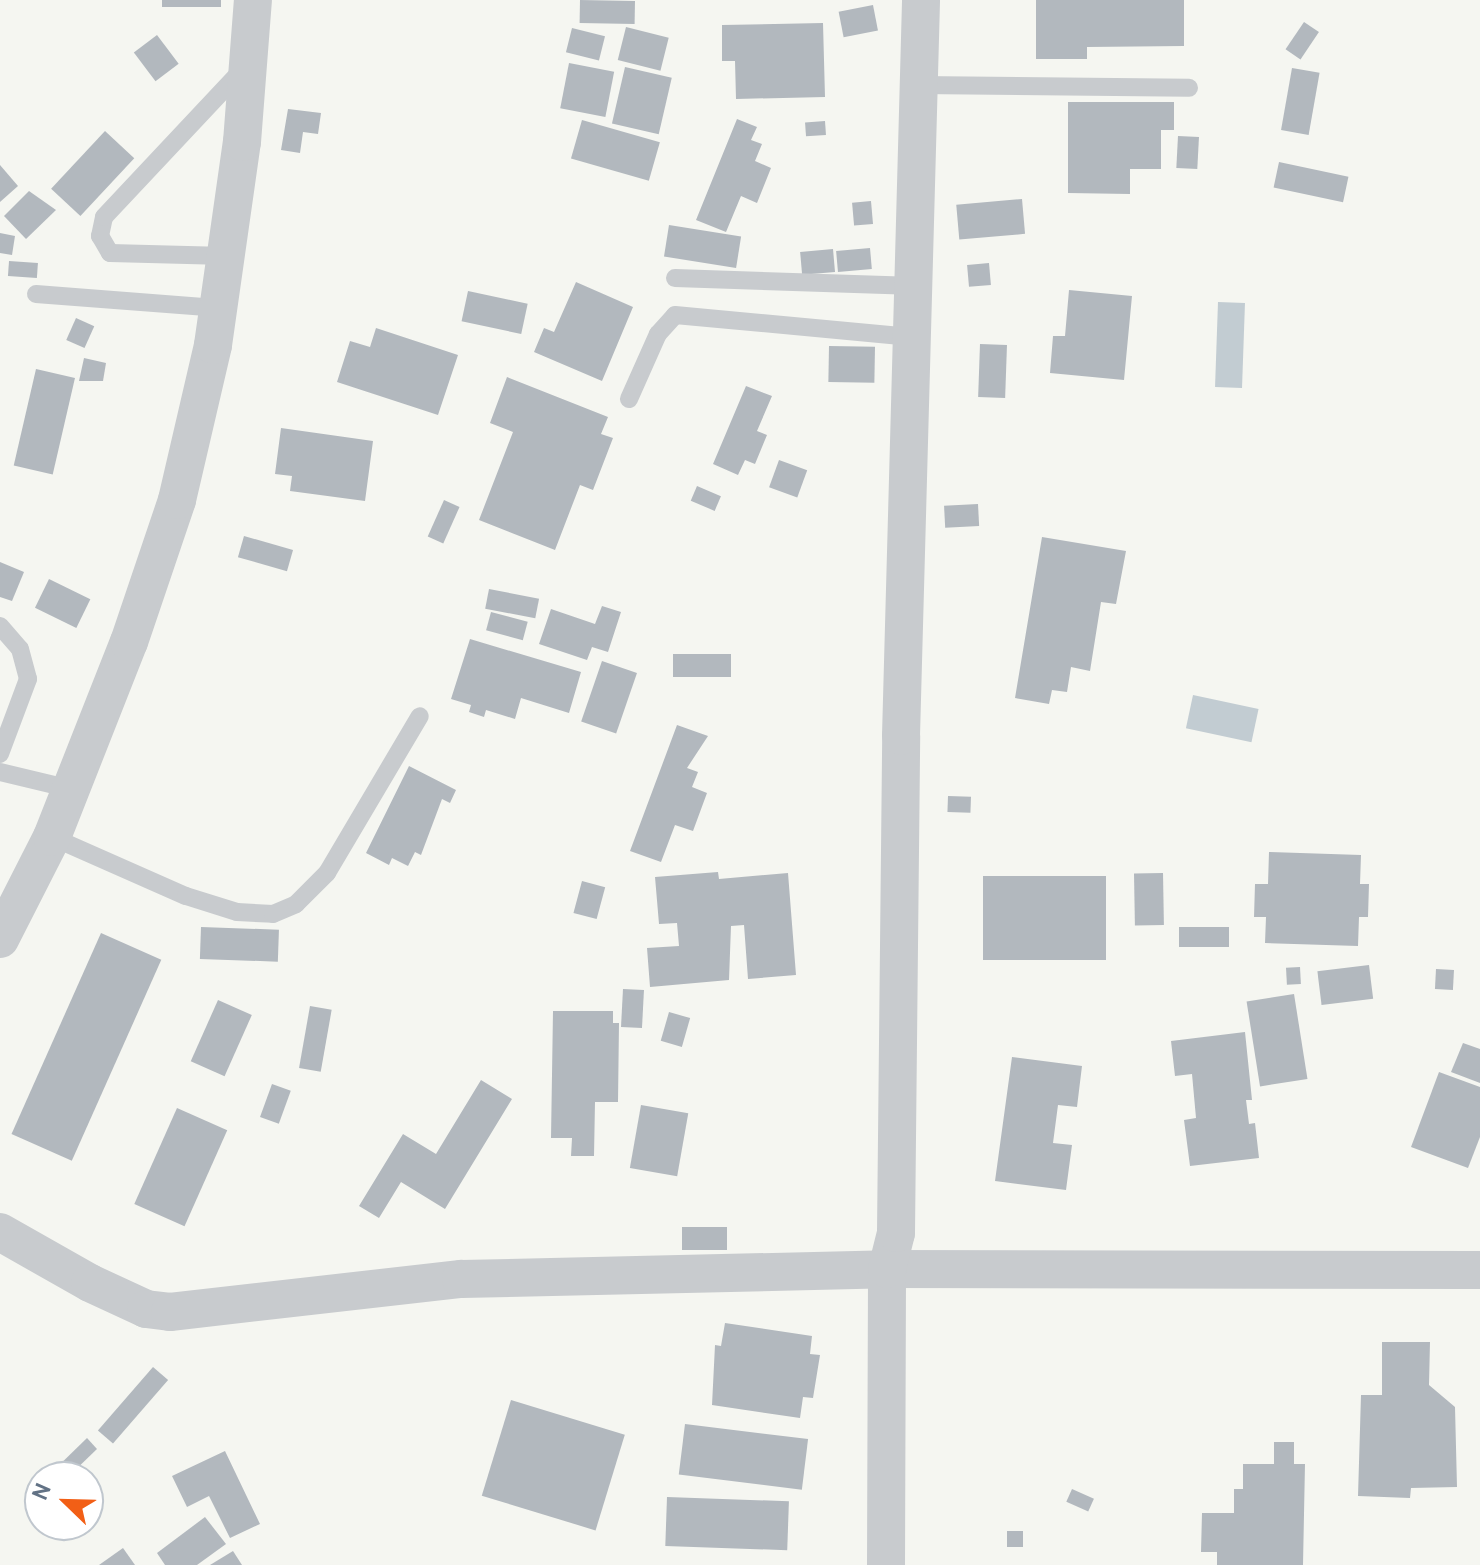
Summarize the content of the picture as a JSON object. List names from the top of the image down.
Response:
{
  "north": "top left"
}
